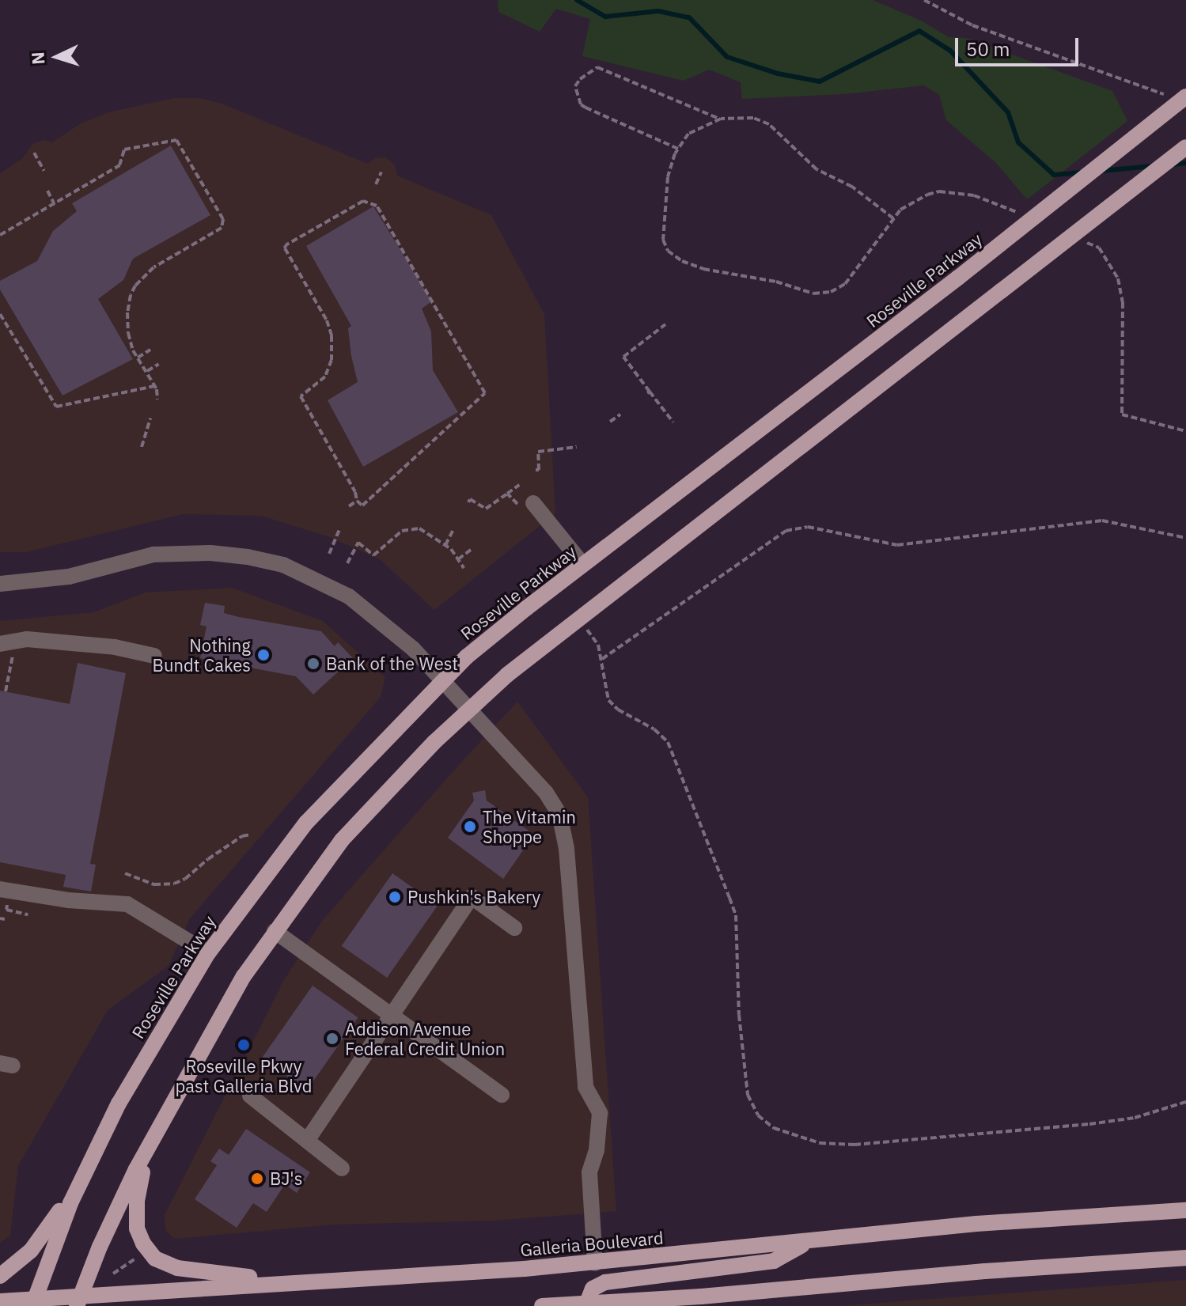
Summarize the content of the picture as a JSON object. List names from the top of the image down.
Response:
{
  "streets": {
    "main road": ["Roseville Parkway", "Galleria Boulevard"]
  },
  "crossings": [
    ["Roseville Parkway", "Galleria Boulevard"]
  ],
  "places": [
    "Nothing Bundt Cakes",
    "Bank of the West",
    "The Vitamin Shoppe",
    "Pushkin's Bakery",
    "Addison Avenue Federal Credit Union",
    "Roseville Pkwy past Galleria Blvd",
    "BJ's"
  ],
  "scale_bar": "50 m",
  "north": "left"
}
